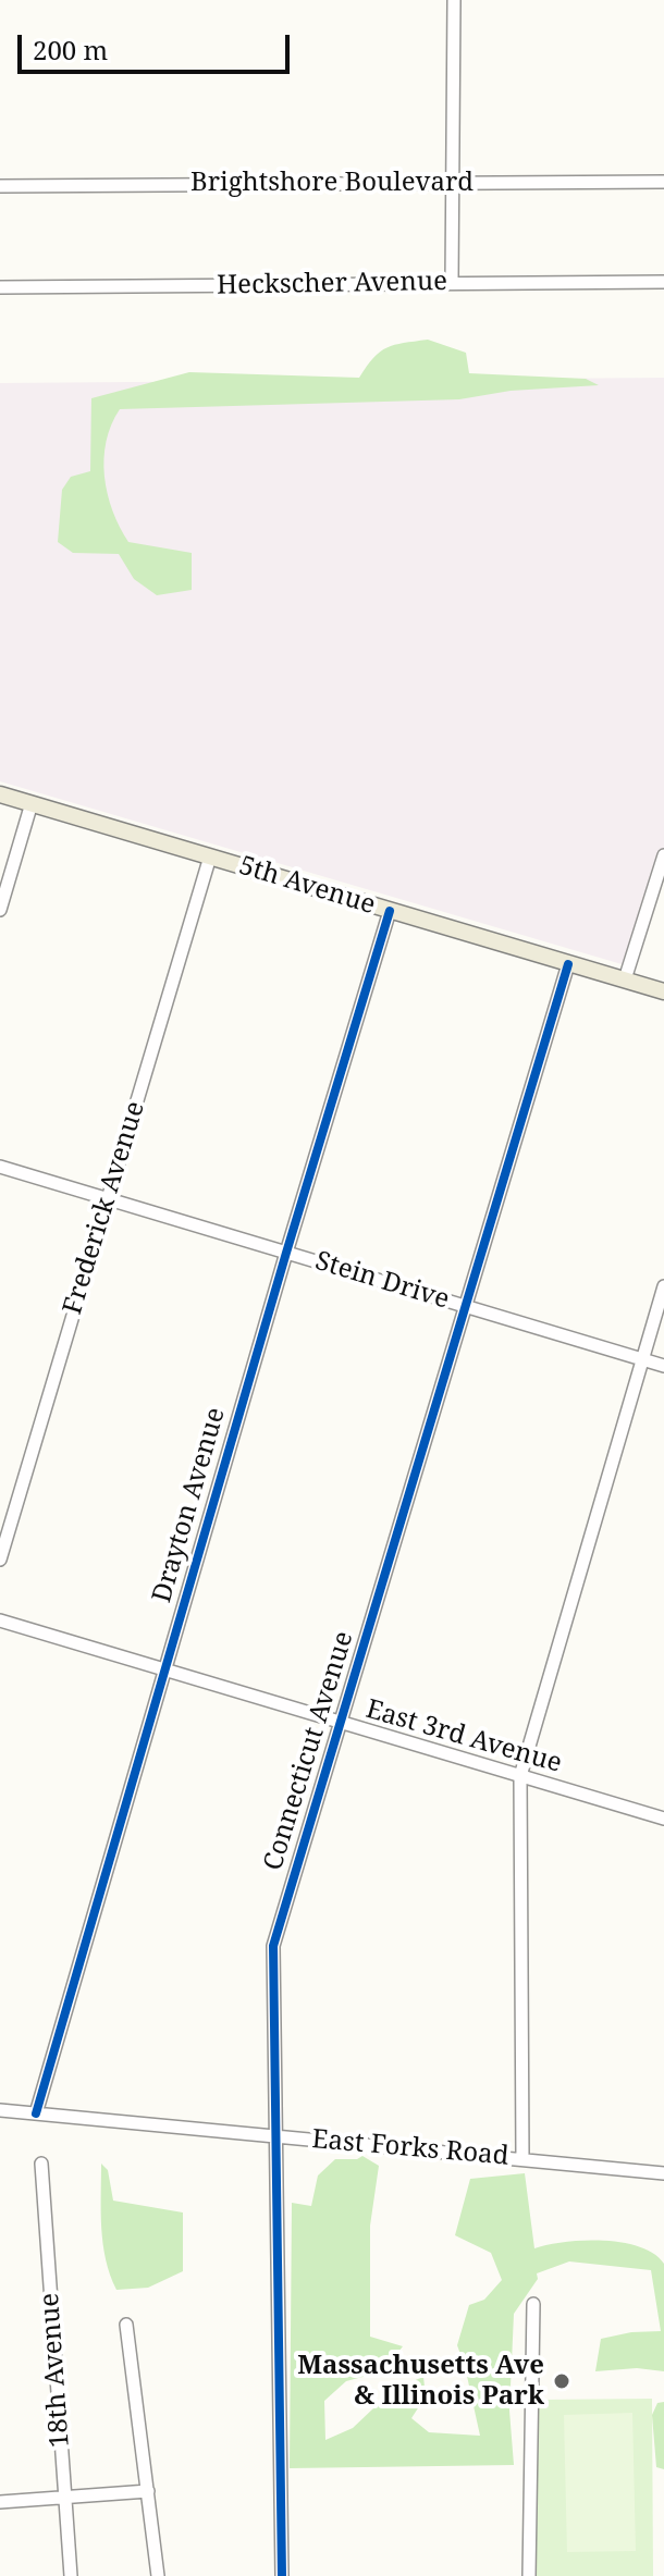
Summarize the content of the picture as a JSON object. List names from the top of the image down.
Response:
{
  "streets": {
    "main road": ["5th Avenue"],
    "street": [
      "Brightshore Boulevard",
      "Heckscher Avenue",
      "Frederick Avenue",
      "Stein Drive",
      "Drayton Avenue",
      "East 3rd Avenue",
      "Connecticut Avenue",
      "East Forks Road",
      "18th Avenue"
    ]
  },
  "crossings": [
    ["5th Avenue", "Frederick Avenue"],
    ["5th Avenue", "Drayton Avenue"],
    ["5th Avenue", "Connecticut Avenue"],
    ["Frederick Avenue", "Stein Drive"],
    ["Stein Drive", "Drayton Avenue"],
    ["Stein Drive", "Connecticut Avenue"],
    ["Drayton Avenue", "East 3rd Avenue"],
    ["Drayton Avenue", "East Forks Road"],
    ["East 3rd Avenue", "Connecticut Avenue"],
    ["Connecticut Avenue", "East Forks Road"]
  ],
  "places": ["Massachusetts Ave & Illinois Park"],
  "scale_bar": "200 m"
}
